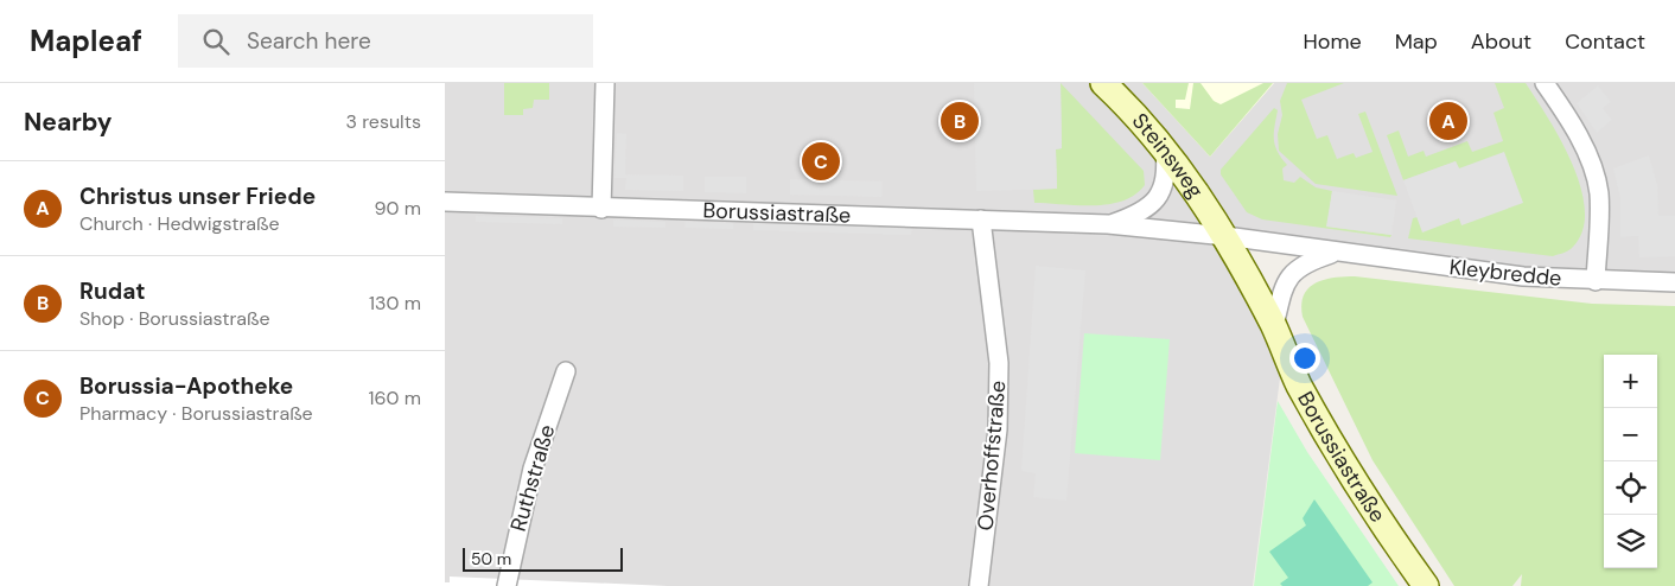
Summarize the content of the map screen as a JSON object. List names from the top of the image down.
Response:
{
  "streets": {
    "main road": ["Steinsweg", "Borussiastraße"],
    "street": ["Kleybredde", "Overhoffstraße", "Ruthstraße"]
  },
  "crossings": [
    ["Steinsweg", "Borussiastraße"],
    ["Steinsweg", "Kleybredde"],
    ["Borussiastraße", "Kleybredde"],
    ["Borussiastraße", "Overhoffstraße"]
  ],
  "scale_bar": "50 m",
  "page": {
    "header": "Mapleaf",
    "search": "Search here",
    "nav": [
      "Home",
      "Map",
      "About",
      "Contact"
    ],
    "heading": ["Nearby", "3 results"],
    "pins": ["A", "B", "C"],
    "list": [
      {
        "mark": "A",
        "name": "Christus unser Friede",
        "note": "Church · Hedwigstraße",
        "value": "90 m"
      },
      {
        "mark": "B",
        "name": "Rudat",
        "note": "Shop · Borussiastraße",
        "value": "130 m"
      },
      {
        "mark": "C",
        "name": "Borussia-Apotheke",
        "note": "Pharmacy · Borussiastraße",
        "value": "160 m"
      }
    ],
    "map_buttons": ["+", "−"],
    "scale": "50 m"
  }
}
